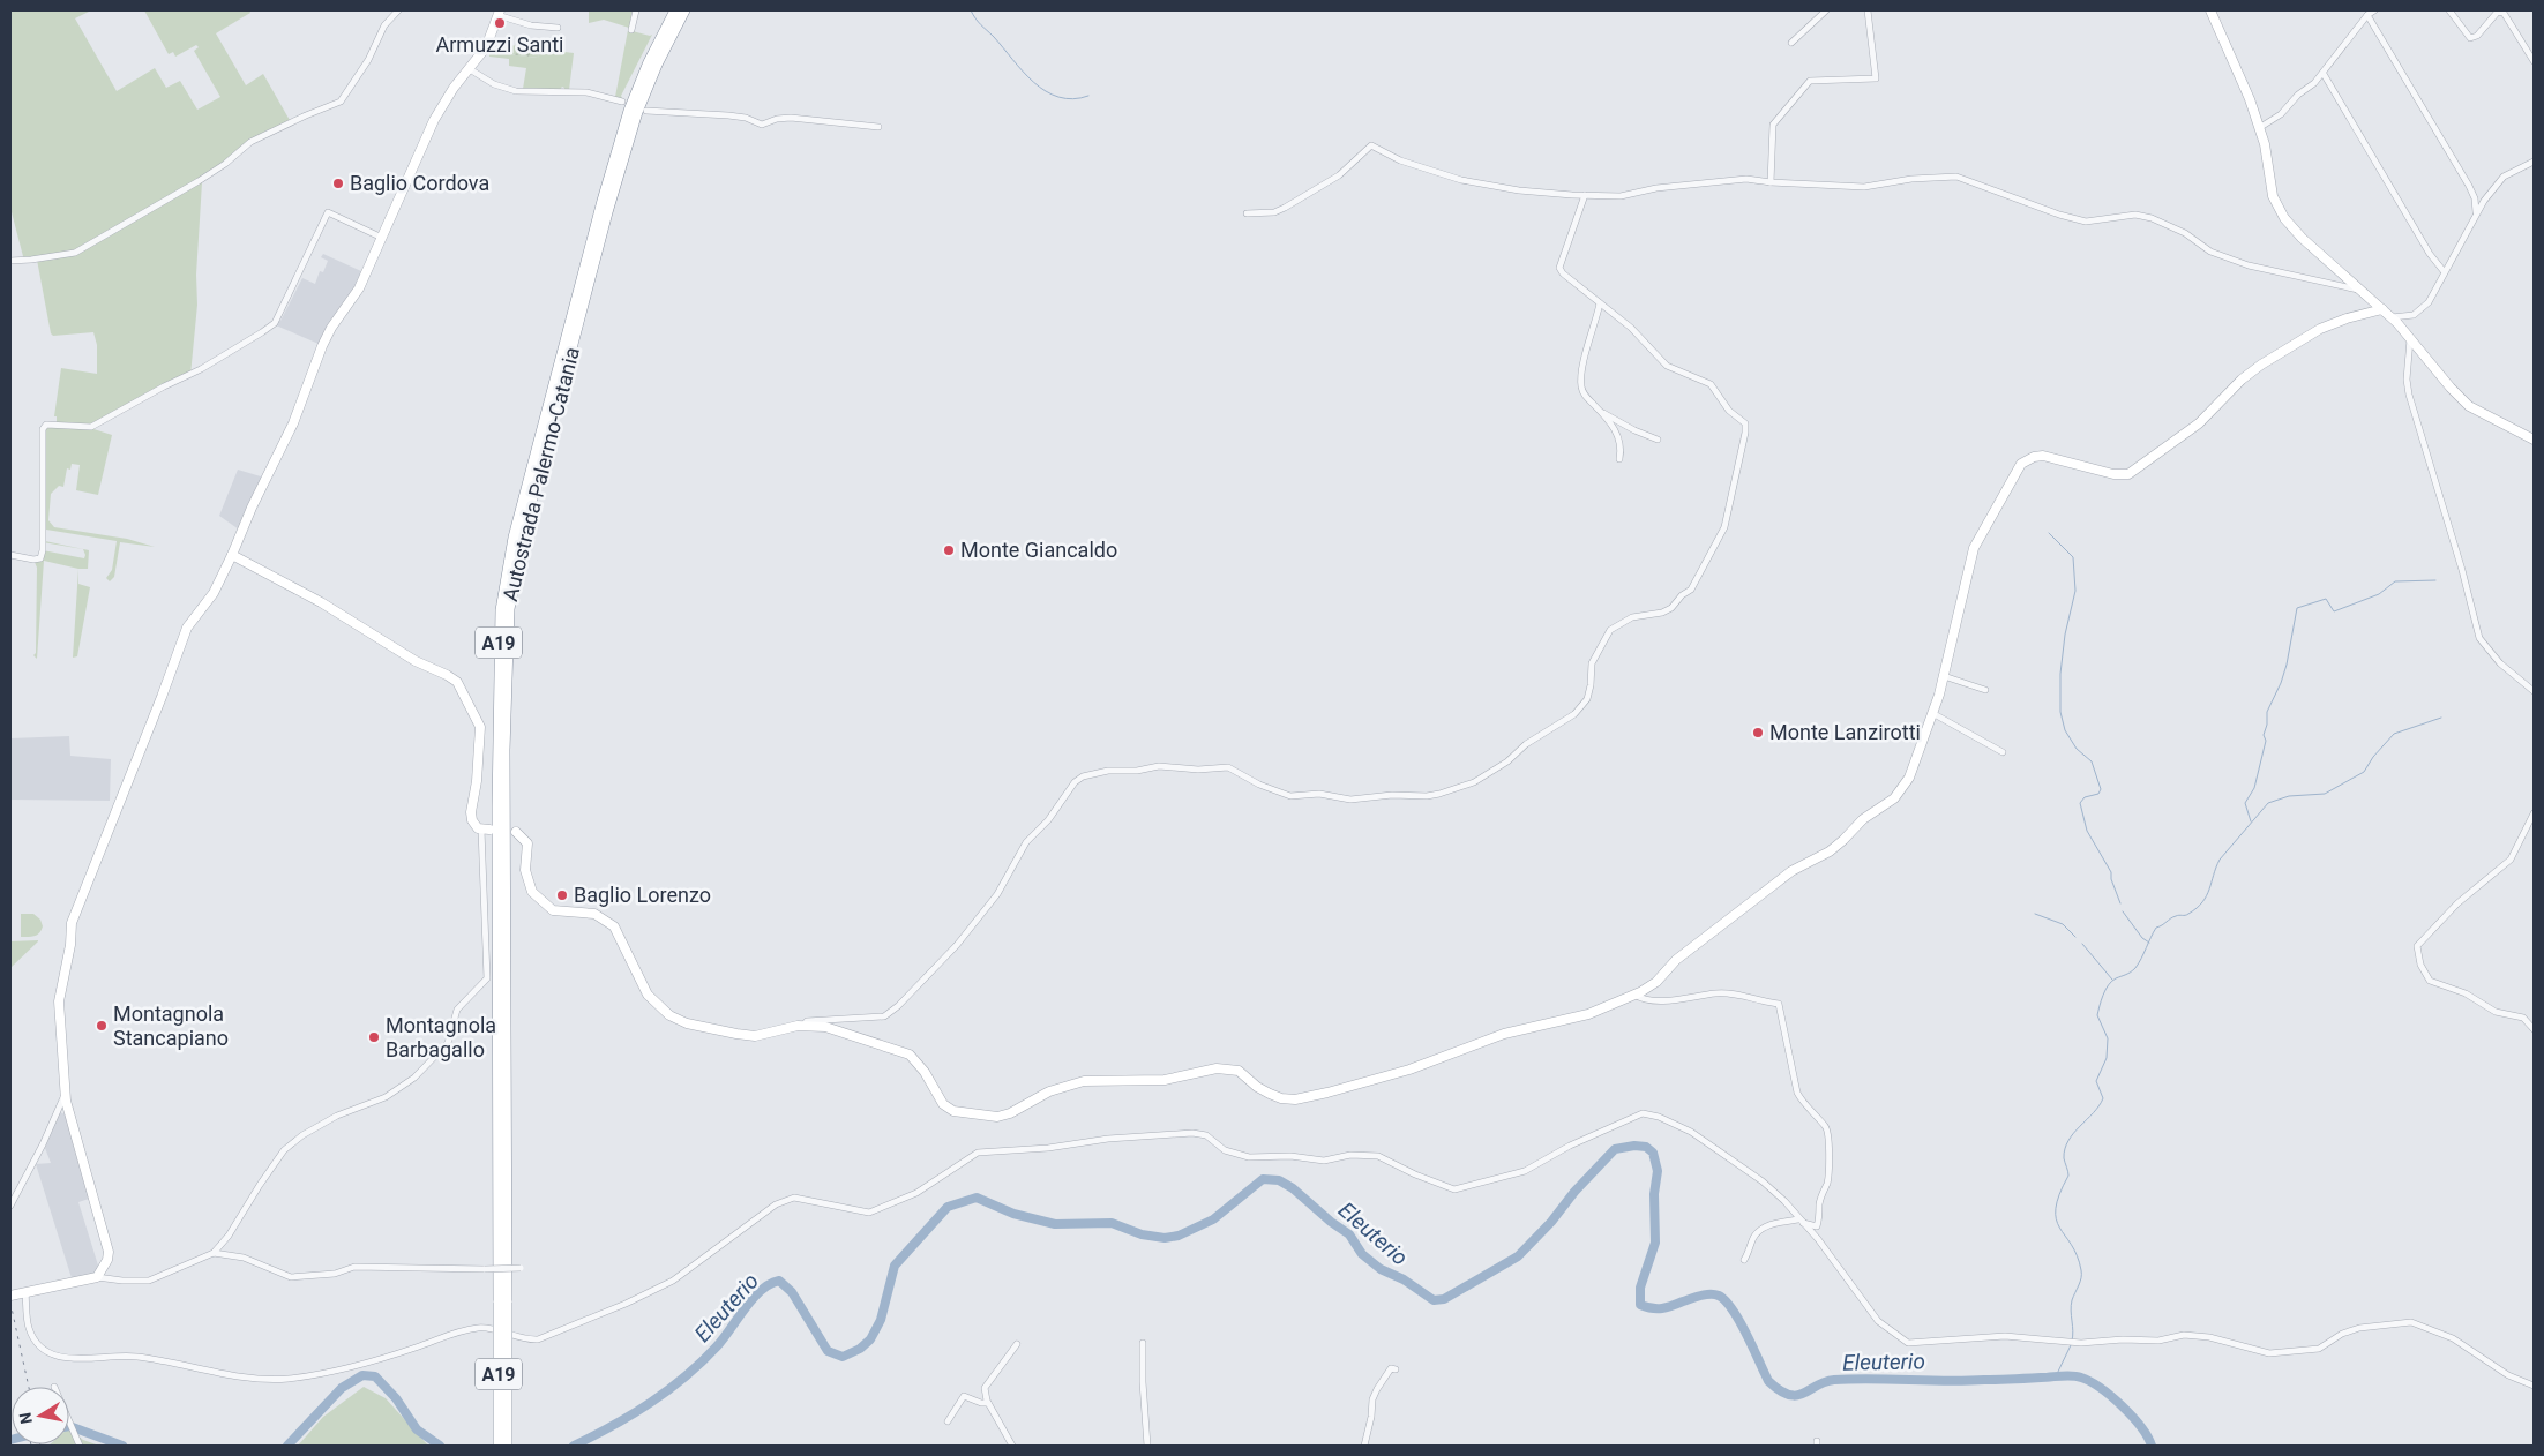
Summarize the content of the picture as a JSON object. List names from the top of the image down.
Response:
{
  "streets": {
    "highway": ["Autostrada Palermo-Catania", "A19"]
  },
  "crossings": [
    ["Autostrada Palermo-Catania", "A19"]
  ],
  "water": ["Eleuterio"],
  "places": [
    "Armuzzi Santi",
    "Baglio Cordova",
    "Monte Giancaldo",
    "Monte Lanzirotti",
    "Baglio Lorenzo",
    "Montagnola Stancapiano",
    "Montagnola Barbagallo"
  ],
  "north": "left"
}
